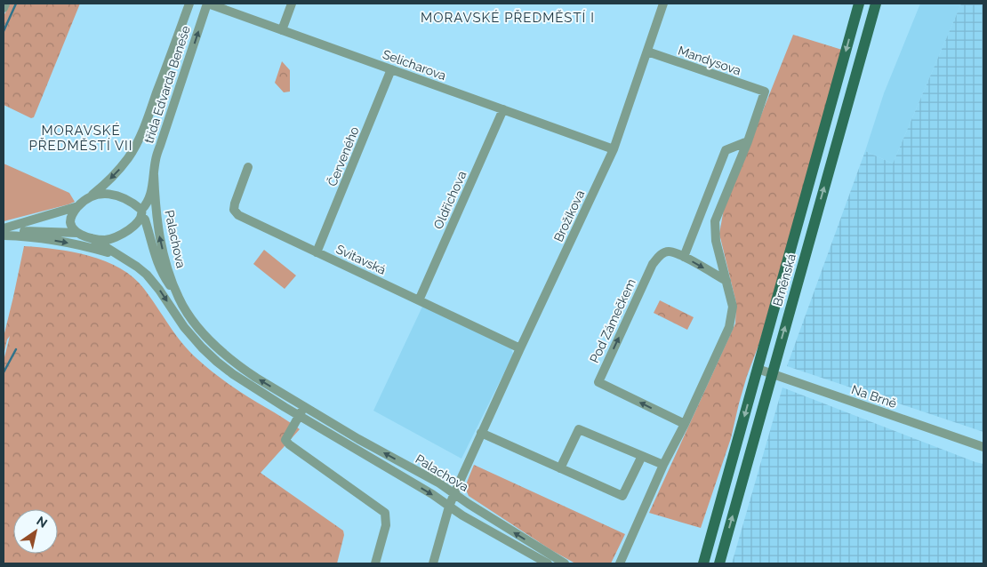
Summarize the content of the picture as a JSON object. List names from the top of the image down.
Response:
{
  "streets": {
    "main road": ["Brněnská"],
    "street": [
      "Mandysova",
      "Selicharova",
      "třída Edvarda Beneše",
      "Červeného",
      "Oldřichova",
      "Brožíkova",
      "Palachova",
      "Svitavská",
      "Pod Zámečkem",
      "Na Brně"
    ]
  },
  "crossings": [
    ["Mandysova", "Brožíkova"],
    ["Selicharova", "třída Edvarda Beneše"],
    ["Selicharova", "Červeného"],
    ["Selicharova", "Oldřichova"],
    ["Selicharova", "Brožíkova"],
    ["třída Edvarda Beneše", "Palachova"],
    ["Červeného", "Svitavská"],
    ["Oldřichova", "Svitavská"],
    ["Brožíkova", "Palachova"],
    ["Brožíkova", "Svitavská"],
    ["Brněnská", "Na Brně"]
  ],
  "districts": ["MORAVSKÉ PŘEDMĚSTÍ I", "MORAVSKÉ PŘEDMĚSTÍ VII"],
  "north": "top right"
}
